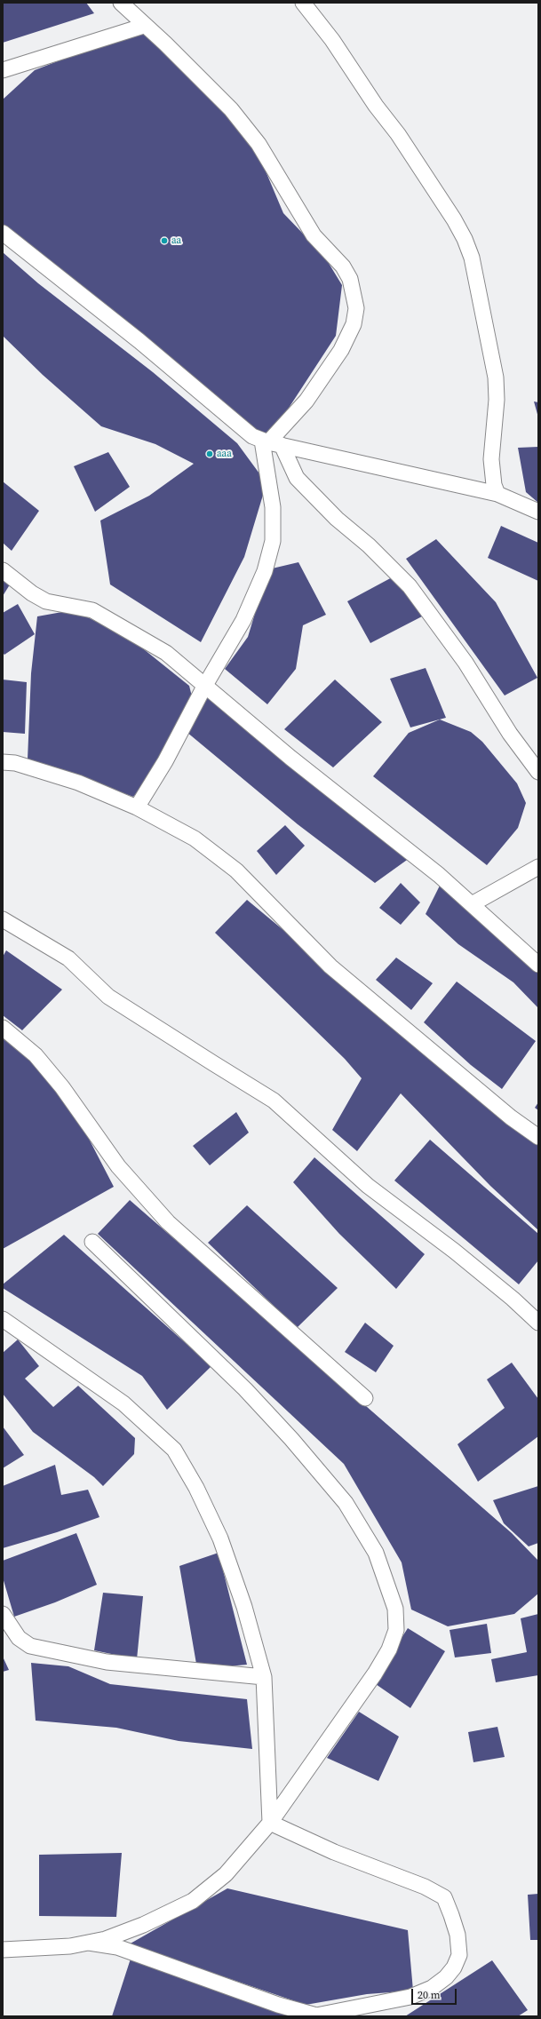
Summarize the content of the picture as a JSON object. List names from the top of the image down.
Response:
{
  "places": ["aa", "aaa"],
  "scale_bar": "20 m"
}
